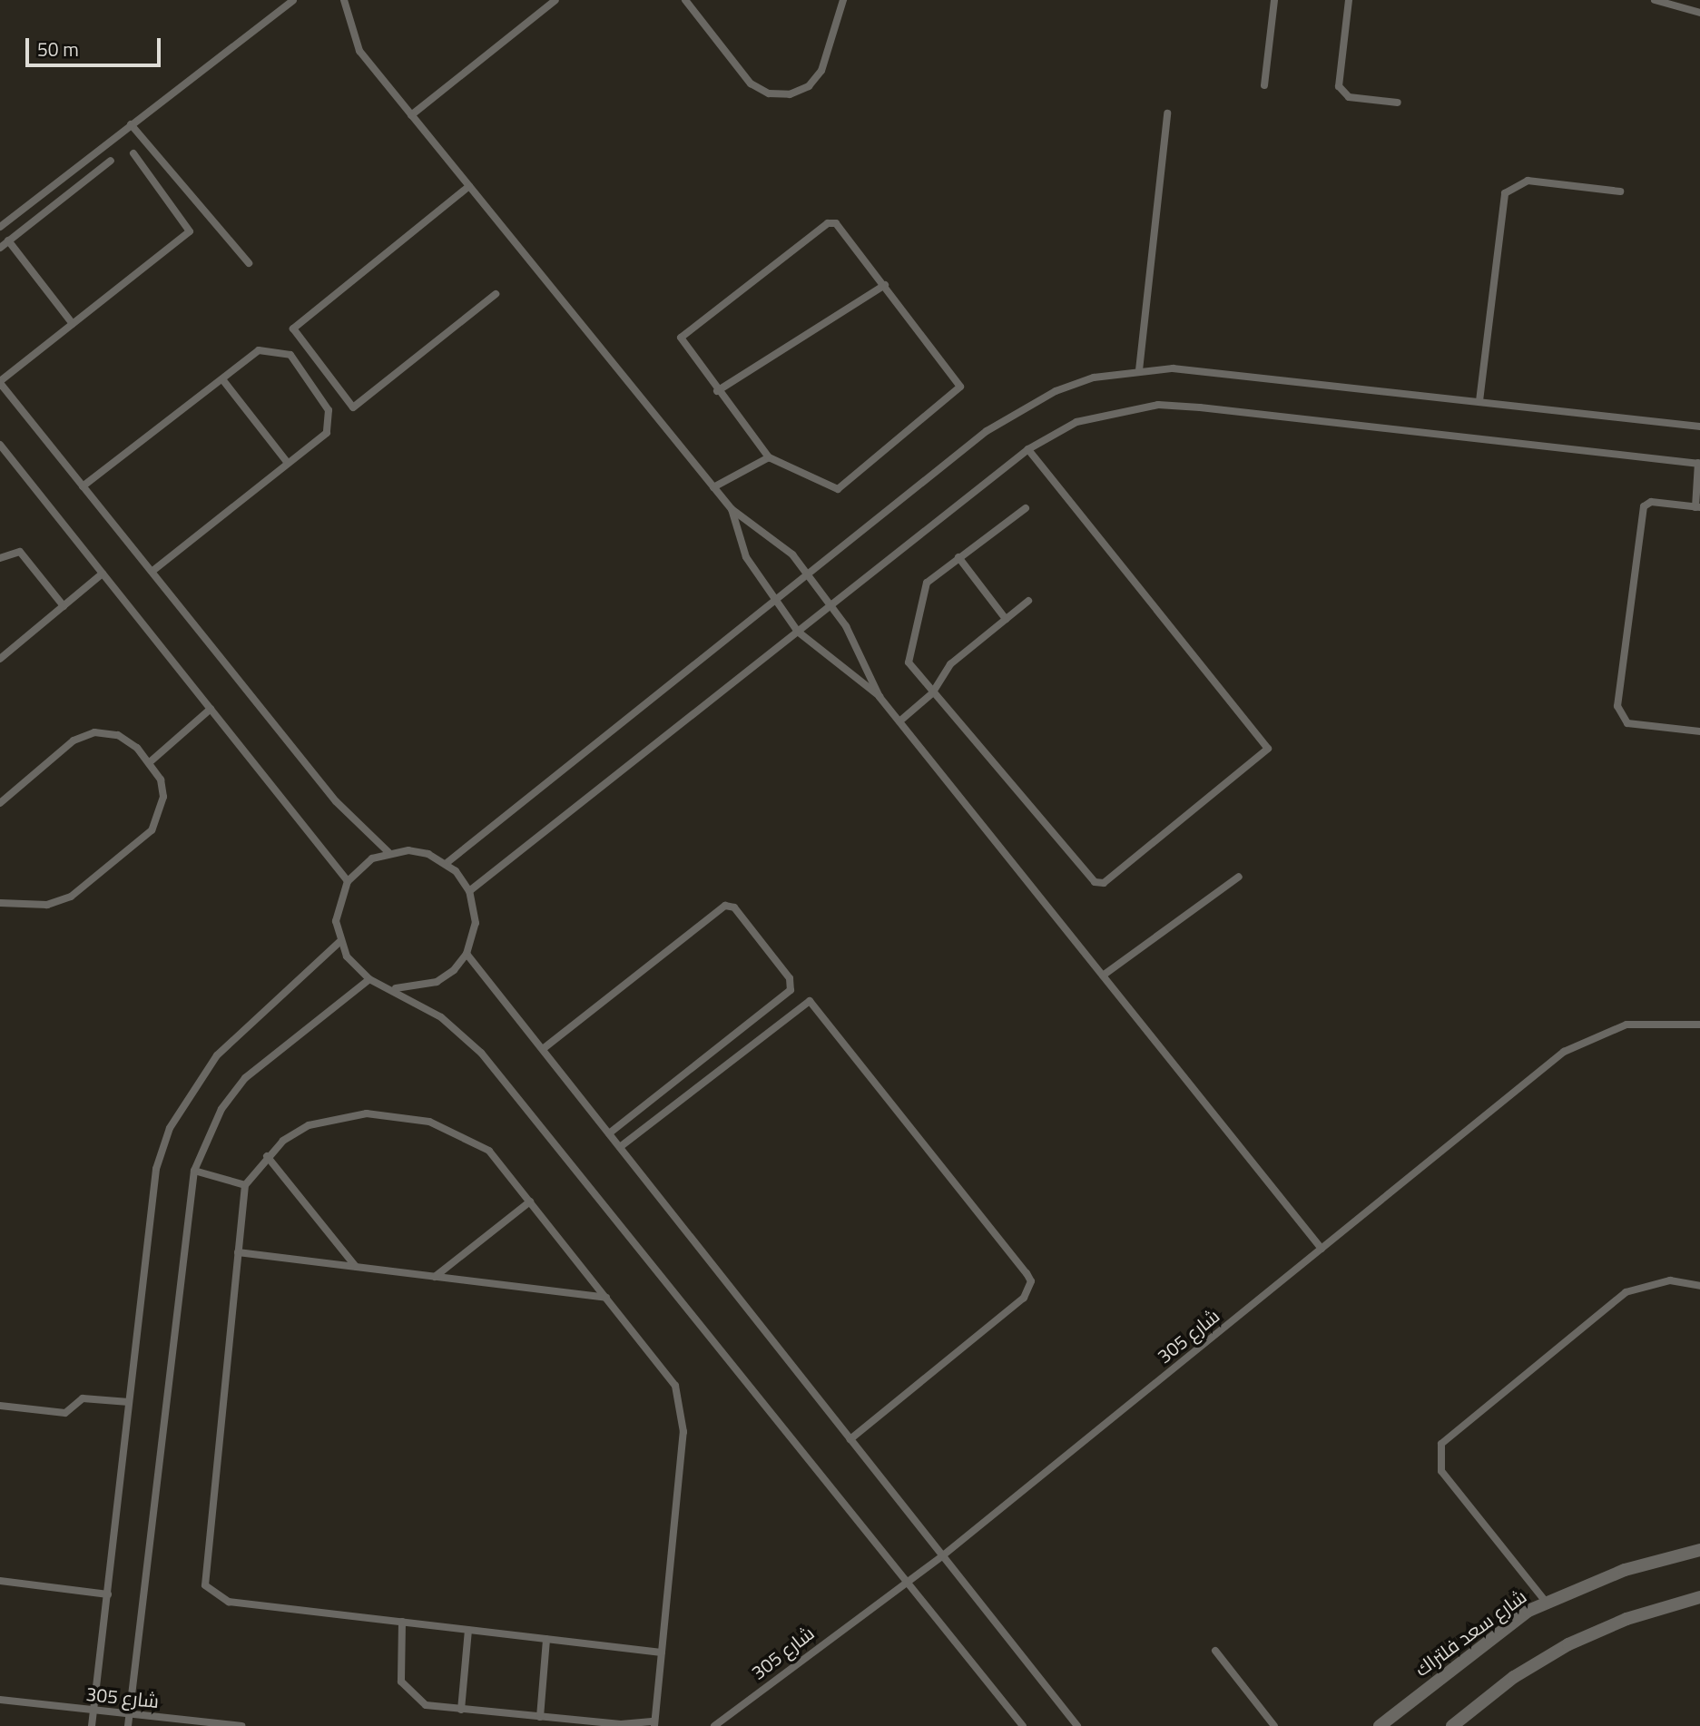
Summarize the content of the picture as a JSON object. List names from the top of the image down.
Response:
{
  "streets": {
    "street": ["شارع سعد فلتراك"],
    "lane": ["شارع 305"]
  },
  "scale_bar": "50 m"
}
